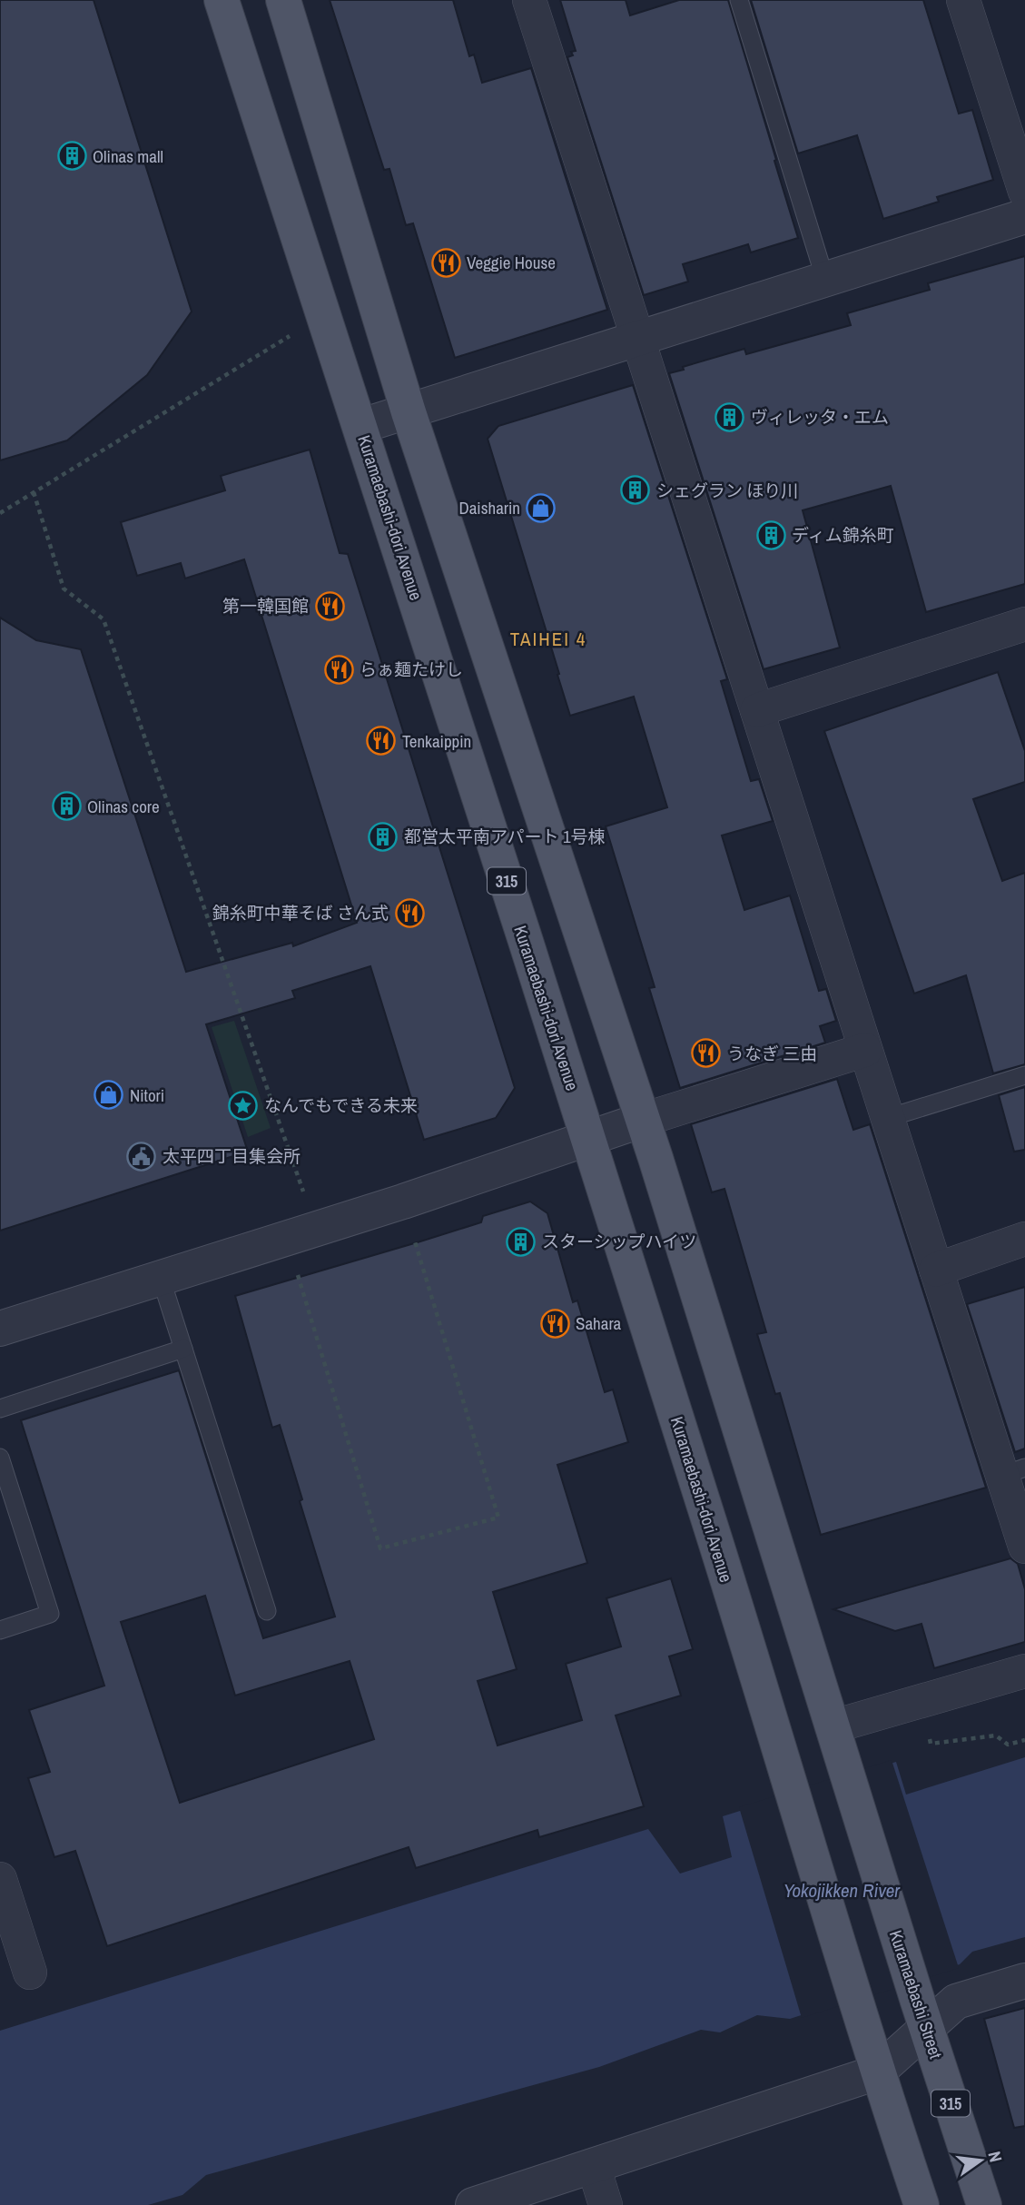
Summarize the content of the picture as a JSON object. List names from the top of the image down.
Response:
{
  "streets": {
    "main road": ["Kuramaebashi-dori Avenue", "315", "Kuramaebashi Street"]
  },
  "crossings": [
    ["Kuramaebashi-dori Avenue", "315"],
    ["315", "Kuramaebashi Street"]
  ],
  "districts": ["TAIHEI 4"],
  "water": ["Yokojikken River"],
  "places": {
    "building": [
      "Olinas mall",
      "ヴィレッタ・エム",
      "シェグラン ほり川",
      "ディム錦糸町",
      "Olinas core",
      "都営太平南アパート 1号棟",
      "スターシップハイツ"
    ],
    "restaurant": [
      "Veggie House",
      "第一韓国館",
      "らぁ麺たけし",
      "Tenkaippin",
      "錦糸町中華そば さん式",
      "うなぎ 三由",
      "Sahara"
    ],
    "shop": ["Daisharin", "Nitori"],
    "place": ["なんでもできる未来"],
    "public building": ["太平四丁目集会所"]
  },
  "north": "right"
}
